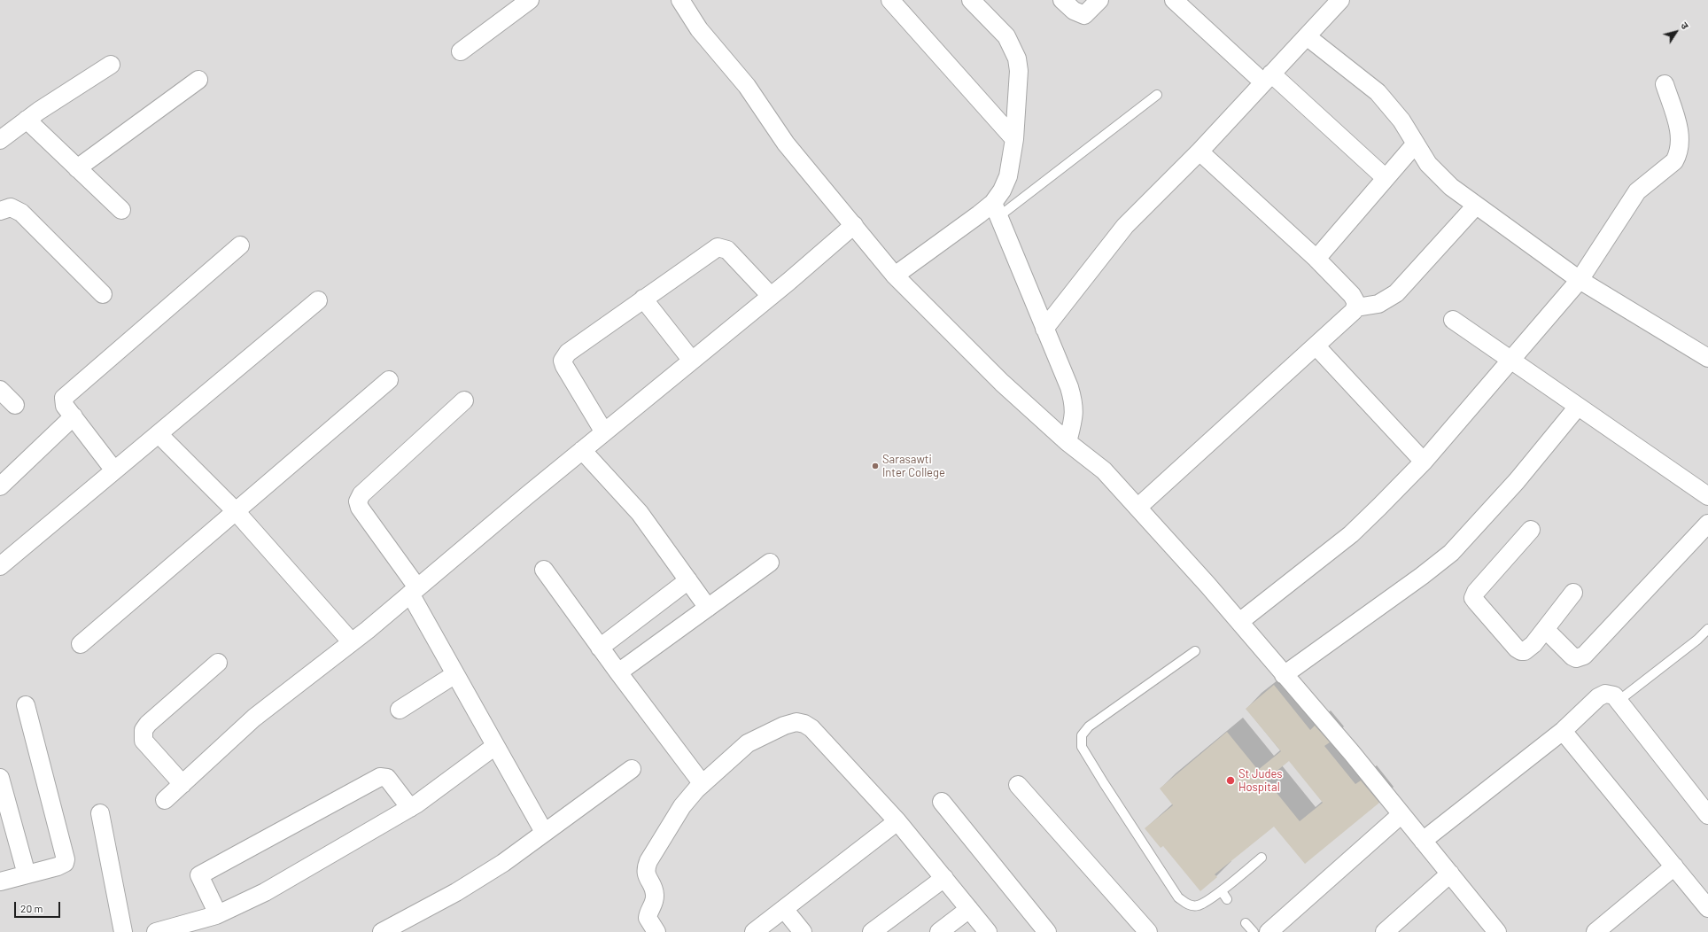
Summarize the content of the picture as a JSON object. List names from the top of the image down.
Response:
{
  "places": ["Sarasawti Inter College", "St Judes Hospital"],
  "scale_bar": "20 m",
  "north": "top right"
}
